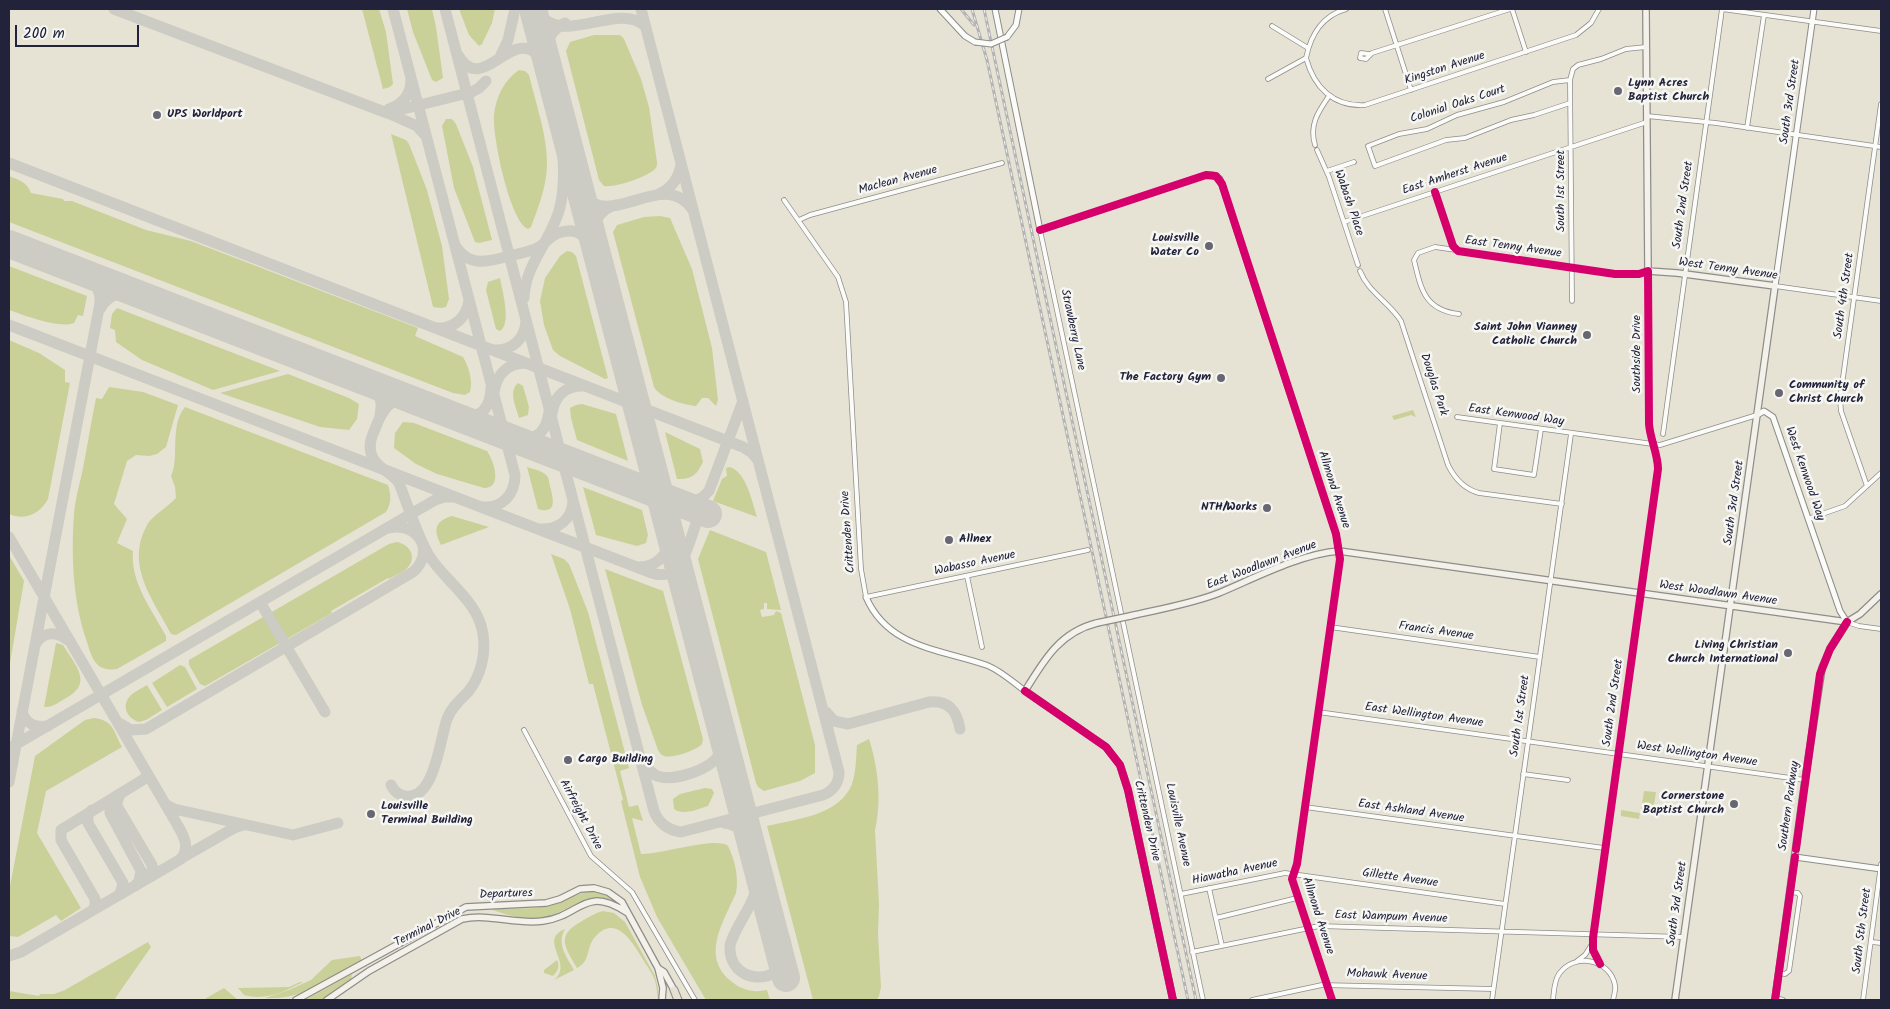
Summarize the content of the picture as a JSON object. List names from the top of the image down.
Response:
{
  "streets": {
    "main road": [
      "South 3rd Street",
      "West Tenny Avenue",
      "Southside Drive",
      "Crittenden Drive",
      "East Woodlawn Avenue",
      "West Woodlawn Avenue",
      "Southern Parkway",
      "Departures",
      "Terminal Drive"
    ],
    "street": [
      "Kingston Avenue",
      "Colonial Oaks Court",
      "East Amherst Avenue",
      "Maclean Avenue",
      "South 1st Street",
      "Wabash Place",
      "South 2nd Street",
      "East Tenny Avenue",
      "South 4th Street",
      "Strawberry Lane",
      "Douglas Park",
      "East Kenwood Way",
      "West Kenwood Way",
      "Allmond Avenue",
      "Wabasso Avenue",
      "Francis Avenue",
      "East Wellington Avenue",
      "West Wellington Avenue",
      "East Ashland Avenue",
      "Airfreight Drive",
      "Louisville Avenue",
      "Hiawatha Avenue",
      "Gillette Avenue",
      "East Wampum Avenue",
      "South 5th Street",
      "Mohawk Avenue"
    ]
  },
  "crossings": [
    ["Kingston Avenue", "Wabash Place"],
    ["South 3rd Street", "West Tenny Avenue"],
    ["South 3rd Street", "West Kenwood Way"],
    ["South 3rd Street", "West Woodlawn Avenue"],
    ["South 3rd Street", "West Wellington Avenue"],
    ["South 3rd Street", "East Wampum Avenue"],
    ["Colonial Oaks Court", "South 1st Street"],
    ["East Amherst Avenue", "South 1st Street"],
    ["East Amherst Avenue", "Wabash Place"],
    ["East Amherst Avenue", "Southside Drive"],
    ["Maclean Avenue", "Crittenden Drive"],
    ["South 1st Street", "East Tenny Avenue"],
    ["South 1st Street", "West Tenny Avenue"],
    ["South 1st Street", "Douglas Park"],
    ["South 1st Street", "East Kenwood Way"],
    ["South 1st Street", "West Kenwood Way"],
    ["South 1st Street", "East Woodlawn Avenue"],
    ["South 1st Street", "West Woodlawn Avenue"],
    ["South 1st Street", "Francis Avenue"],
    ["South 1st Street", "East Wellington Avenue"],
    ["South 1st Street", "West Wellington Avenue"],
    ["South 1st Street", "East Ashland Avenue"],
    ["South 1st Street", "Gillette Avenue"],
    ["South 1st Street", "East Wampum Avenue"],
    ["South 1st Street", "Mohawk Avenue"],
    ["South 2nd Street", "West Tenny Avenue"],
    ["South 2nd Street", "Southside Drive"],
    ["South 2nd Street", "West Kenwood Way"],
    ["South 2nd Street", "West Woodlawn Avenue"],
    ["South 2nd Street", "West Wellington Avenue"],
    ["South 2nd Street", "East Ashland Avenue"],
    ["South 2nd Street", "East Wampum Avenue"],
    ["East Tenny Avenue", "West Tenny Avenue"],
    ["West Tenny Avenue", "South 4th Street"],
    ["West Tenny Avenue", "Southside Drive"],
    ["Strawberry Lane", "Allmond Avenue"],
    ["Strawberry Lane", "Louisville Avenue"],
    ["Southside Drive", "West Kenwood Way"],
    ["East Kenwood Way", "West Kenwood Way"],
    ["West Kenwood Way", "West Woodlawn Avenue"],
    ["West Kenwood Way", "Southern Parkway"],
    ["Allmond Avenue", "East Woodlawn Avenue"],
    ["Allmond Avenue", "Francis Avenue"],
    ["Allmond Avenue", "East Wellington Avenue"],
    ["Allmond Avenue", "East Ashland Avenue"],
    ["Allmond Avenue", "Hiawatha Avenue"],
    ["Allmond Avenue", "Gillette Avenue"],
    ["Allmond Avenue", "East Wampum Avenue"],
    ["Allmond Avenue", "Mohawk Avenue"],
    ["Crittenden Drive", "Wabasso Avenue"],
    ["Crittenden Drive", "East Woodlawn Avenue"],
    ["East Woodlawn Avenue", "West Woodlawn Avenue"],
    ["West Woodlawn Avenue", "Southern Parkway"],
    ["East Wellington Avenue", "West Wellington Avenue"],
    ["West Wellington Avenue", "Southern Parkway"],
    ["Louisville Avenue", "Hiawatha Avenue"],
    ["Louisville Avenue", "East Wampum Avenue"],
    ["Hiawatha Avenue", "Gillette Avenue"],
    ["Departures", "Terminal Drive"]
  ],
  "places": [
    "Lynn Acres Baptist Church",
    "UPS Worldport",
    "Louisville Water Co",
    "Saint John Vianney Catholic Church",
    "The Factory Gym",
    "Community of Christ Church",
    "NTH/Works",
    "Allnex",
    "Living Christian Church International",
    "Cargo Building",
    "Cornerstone Baptist Church",
    "Louisville Terminal Building"
  ],
  "scale_bar": "200 m"
}
